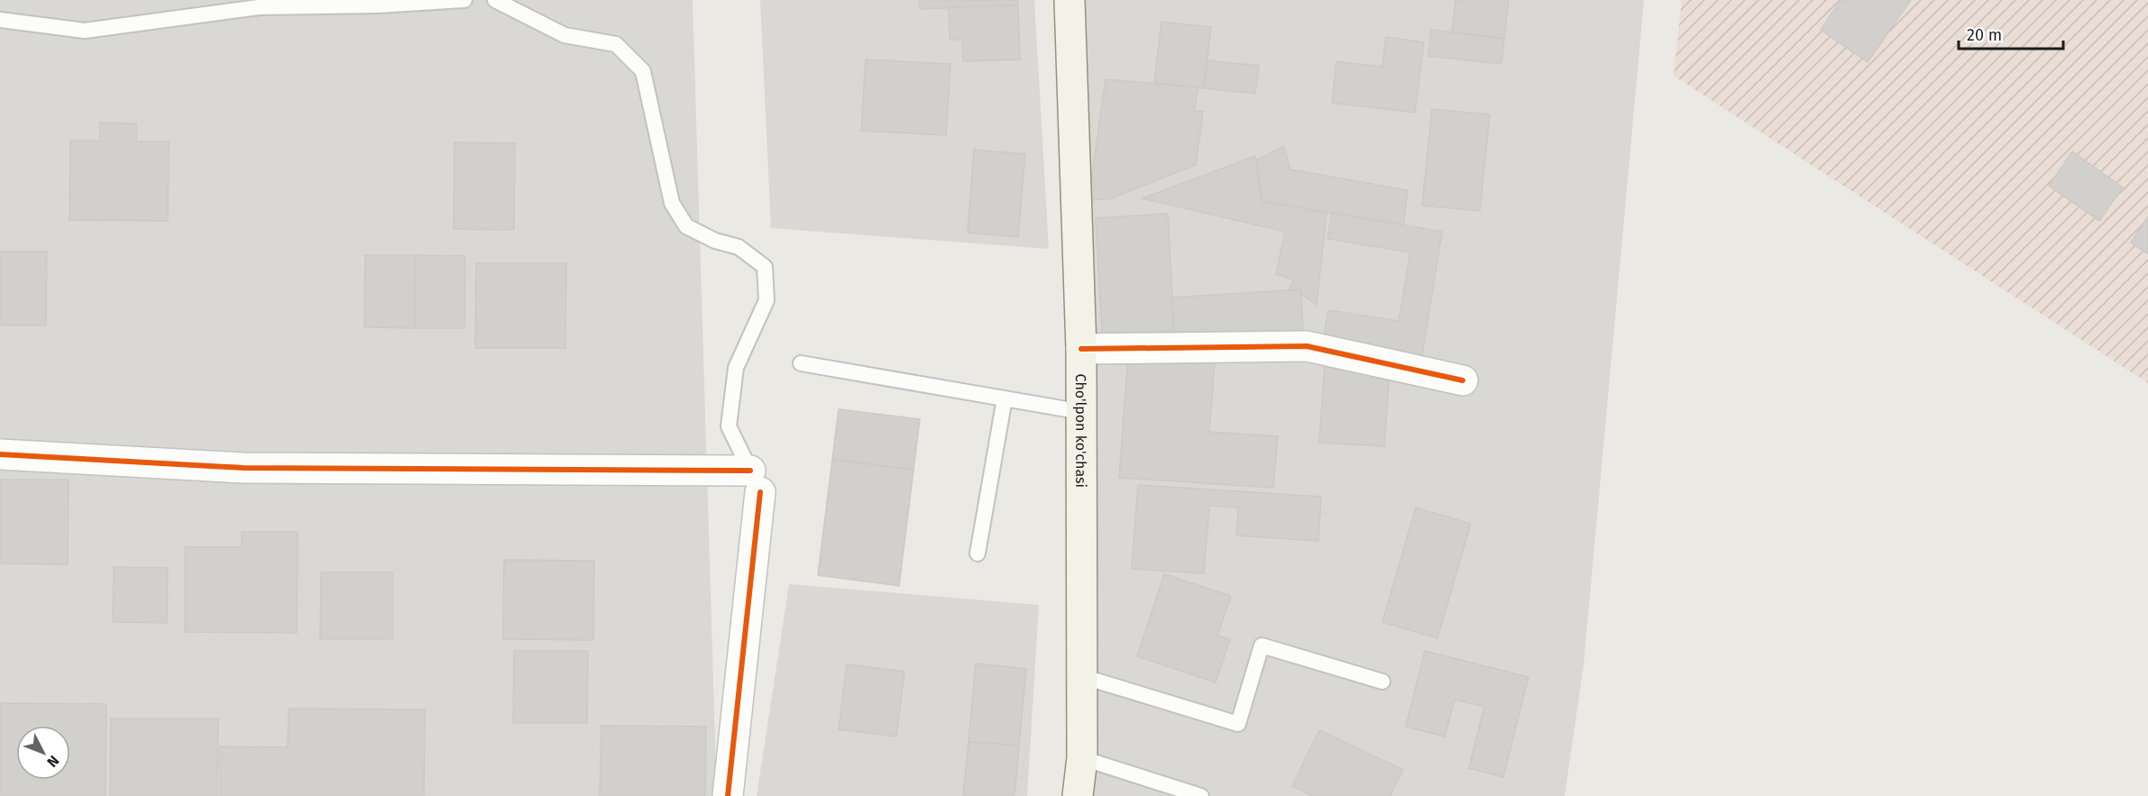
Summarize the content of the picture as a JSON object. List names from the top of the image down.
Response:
{
  "streets": {
    "main road": ["Cho'lpon ko'chasi"]
  },
  "scale_bar": "20 m",
  "north": "bottom right"
}
